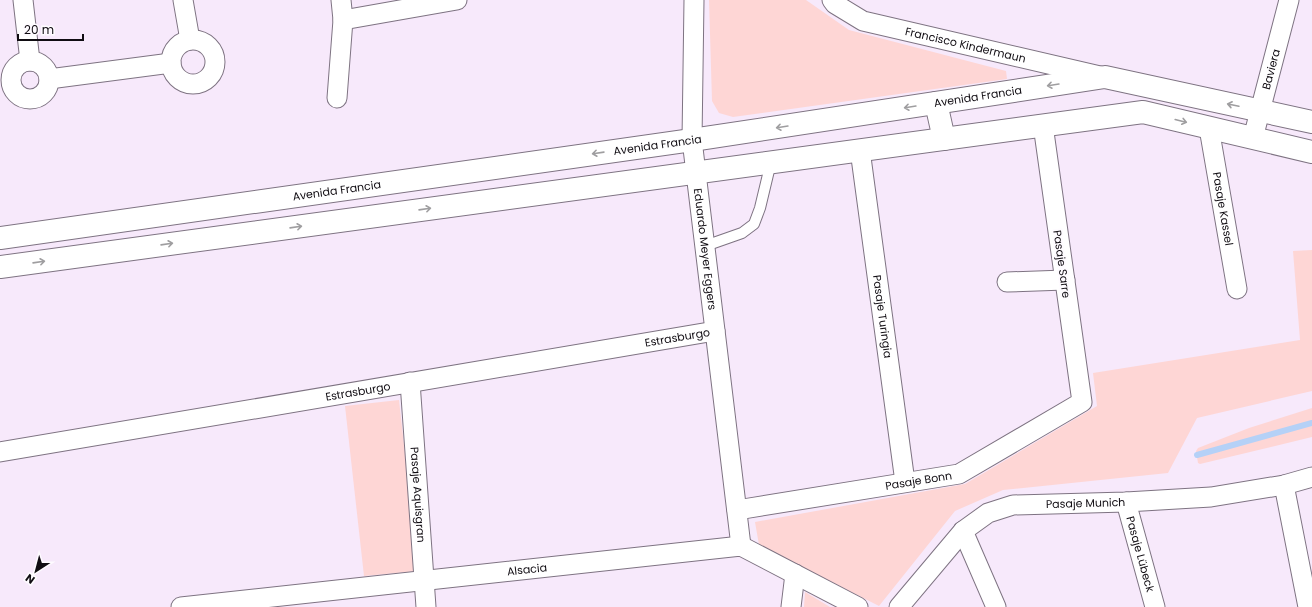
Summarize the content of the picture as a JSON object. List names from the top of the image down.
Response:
{
  "streets": {
    "main road": ["Avenida Francia"],
    "street": [
      "Francisco Kindermaun",
      "Baviera",
      "Pasaje Kassel",
      "Eduardo Meyer Eggers",
      "Pasaje Sarre",
      "Pasaje Turingia",
      "Estrasburgo",
      "Pasaje Bonn",
      "Pasaje Aquisgran",
      "Pasaje Munich",
      "Pasaje Lübeck",
      "Alsacia"
    ]
  },
  "crossings": [
    ["Francisco Kindermaun", "Avenida Francia"],
    ["Baviera", "Avenida Francia"],
    ["Avenida Francia", "Eduardo Meyer Eggers"],
    ["Eduardo Meyer Eggers", "Estrasburgo"],
    ["Eduardo Meyer Eggers", "Pasaje Bonn"],
    ["Eduardo Meyer Eggers", "Alsacia"],
    ["Pasaje Sarre", "Pasaje Bonn"],
    ["Pasaje Turingia", "Pasaje Bonn"],
    ["Estrasburgo", "Pasaje Aquisgran"],
    ["Pasaje Aquisgran", "Alsacia"],
    ["Pasaje Munich", "Pasaje Lübeck"]
  ],
  "scale_bar": "20 m",
  "north": "bottom left"
}
